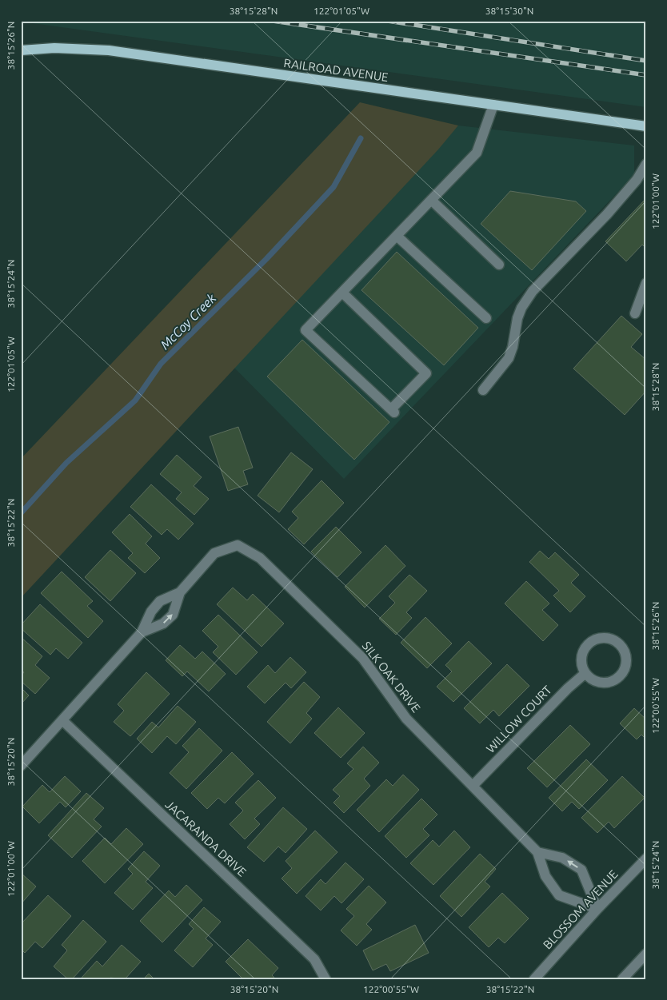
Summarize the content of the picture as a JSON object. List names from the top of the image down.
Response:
{
  "streets": {
    "main road": ["RAILROAD AVENUE"],
    "street": [
      "SILK OAK DRIVE",
      "WILLOW COURT",
      "JACARANDA DRIVE",
      "BLOSSOM AVENUE"
    ]
  },
  "crossings": [
    ["SILK OAK DRIVE", "WILLOW COURT"],
    ["SILK OAK DRIVE", "JACARANDA DRIVE"],
    ["SILK OAK DRIVE", "BLOSSOM AVENUE"]
  ],
  "water": ["McCoy Creek"],
  "coordinates": [
    "38°15'28\"N",
    "122°01'05\"W",
    "38°15'30\"N",
    "38°15'26\"N",
    "122°01'00\"W",
    "38°15'24\"N",
    "38°15'22\"N",
    "122°00'55\"W",
    "38°15'20\"N"
  ]
}
